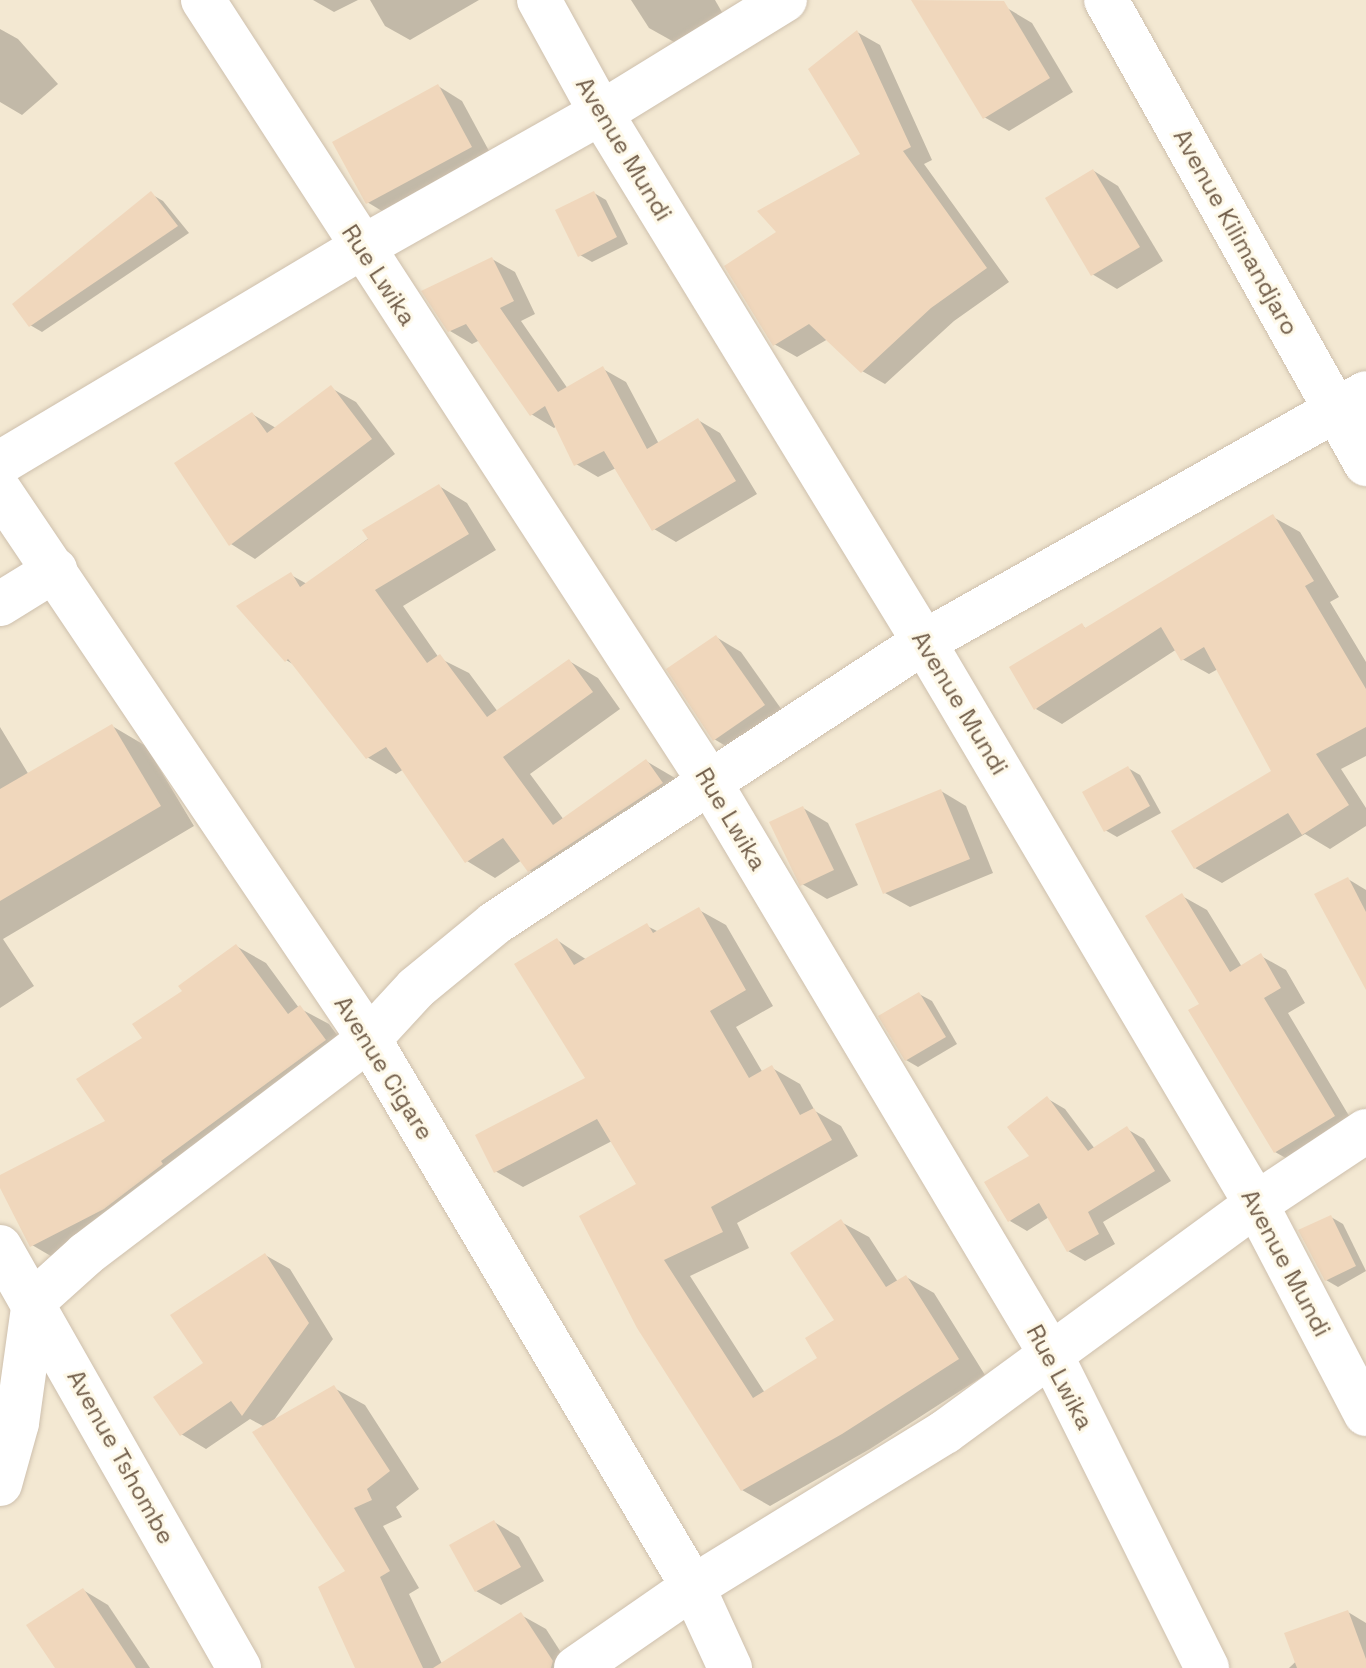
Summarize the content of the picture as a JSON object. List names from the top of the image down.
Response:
{
  "streets": {
    "street": [
      "Avenue Mundi",
      "Avenue Kilimandjaro",
      "Rue Lwika",
      "Avenue Cigare",
      "Avenue Tshombe"
    ]
  }
}
